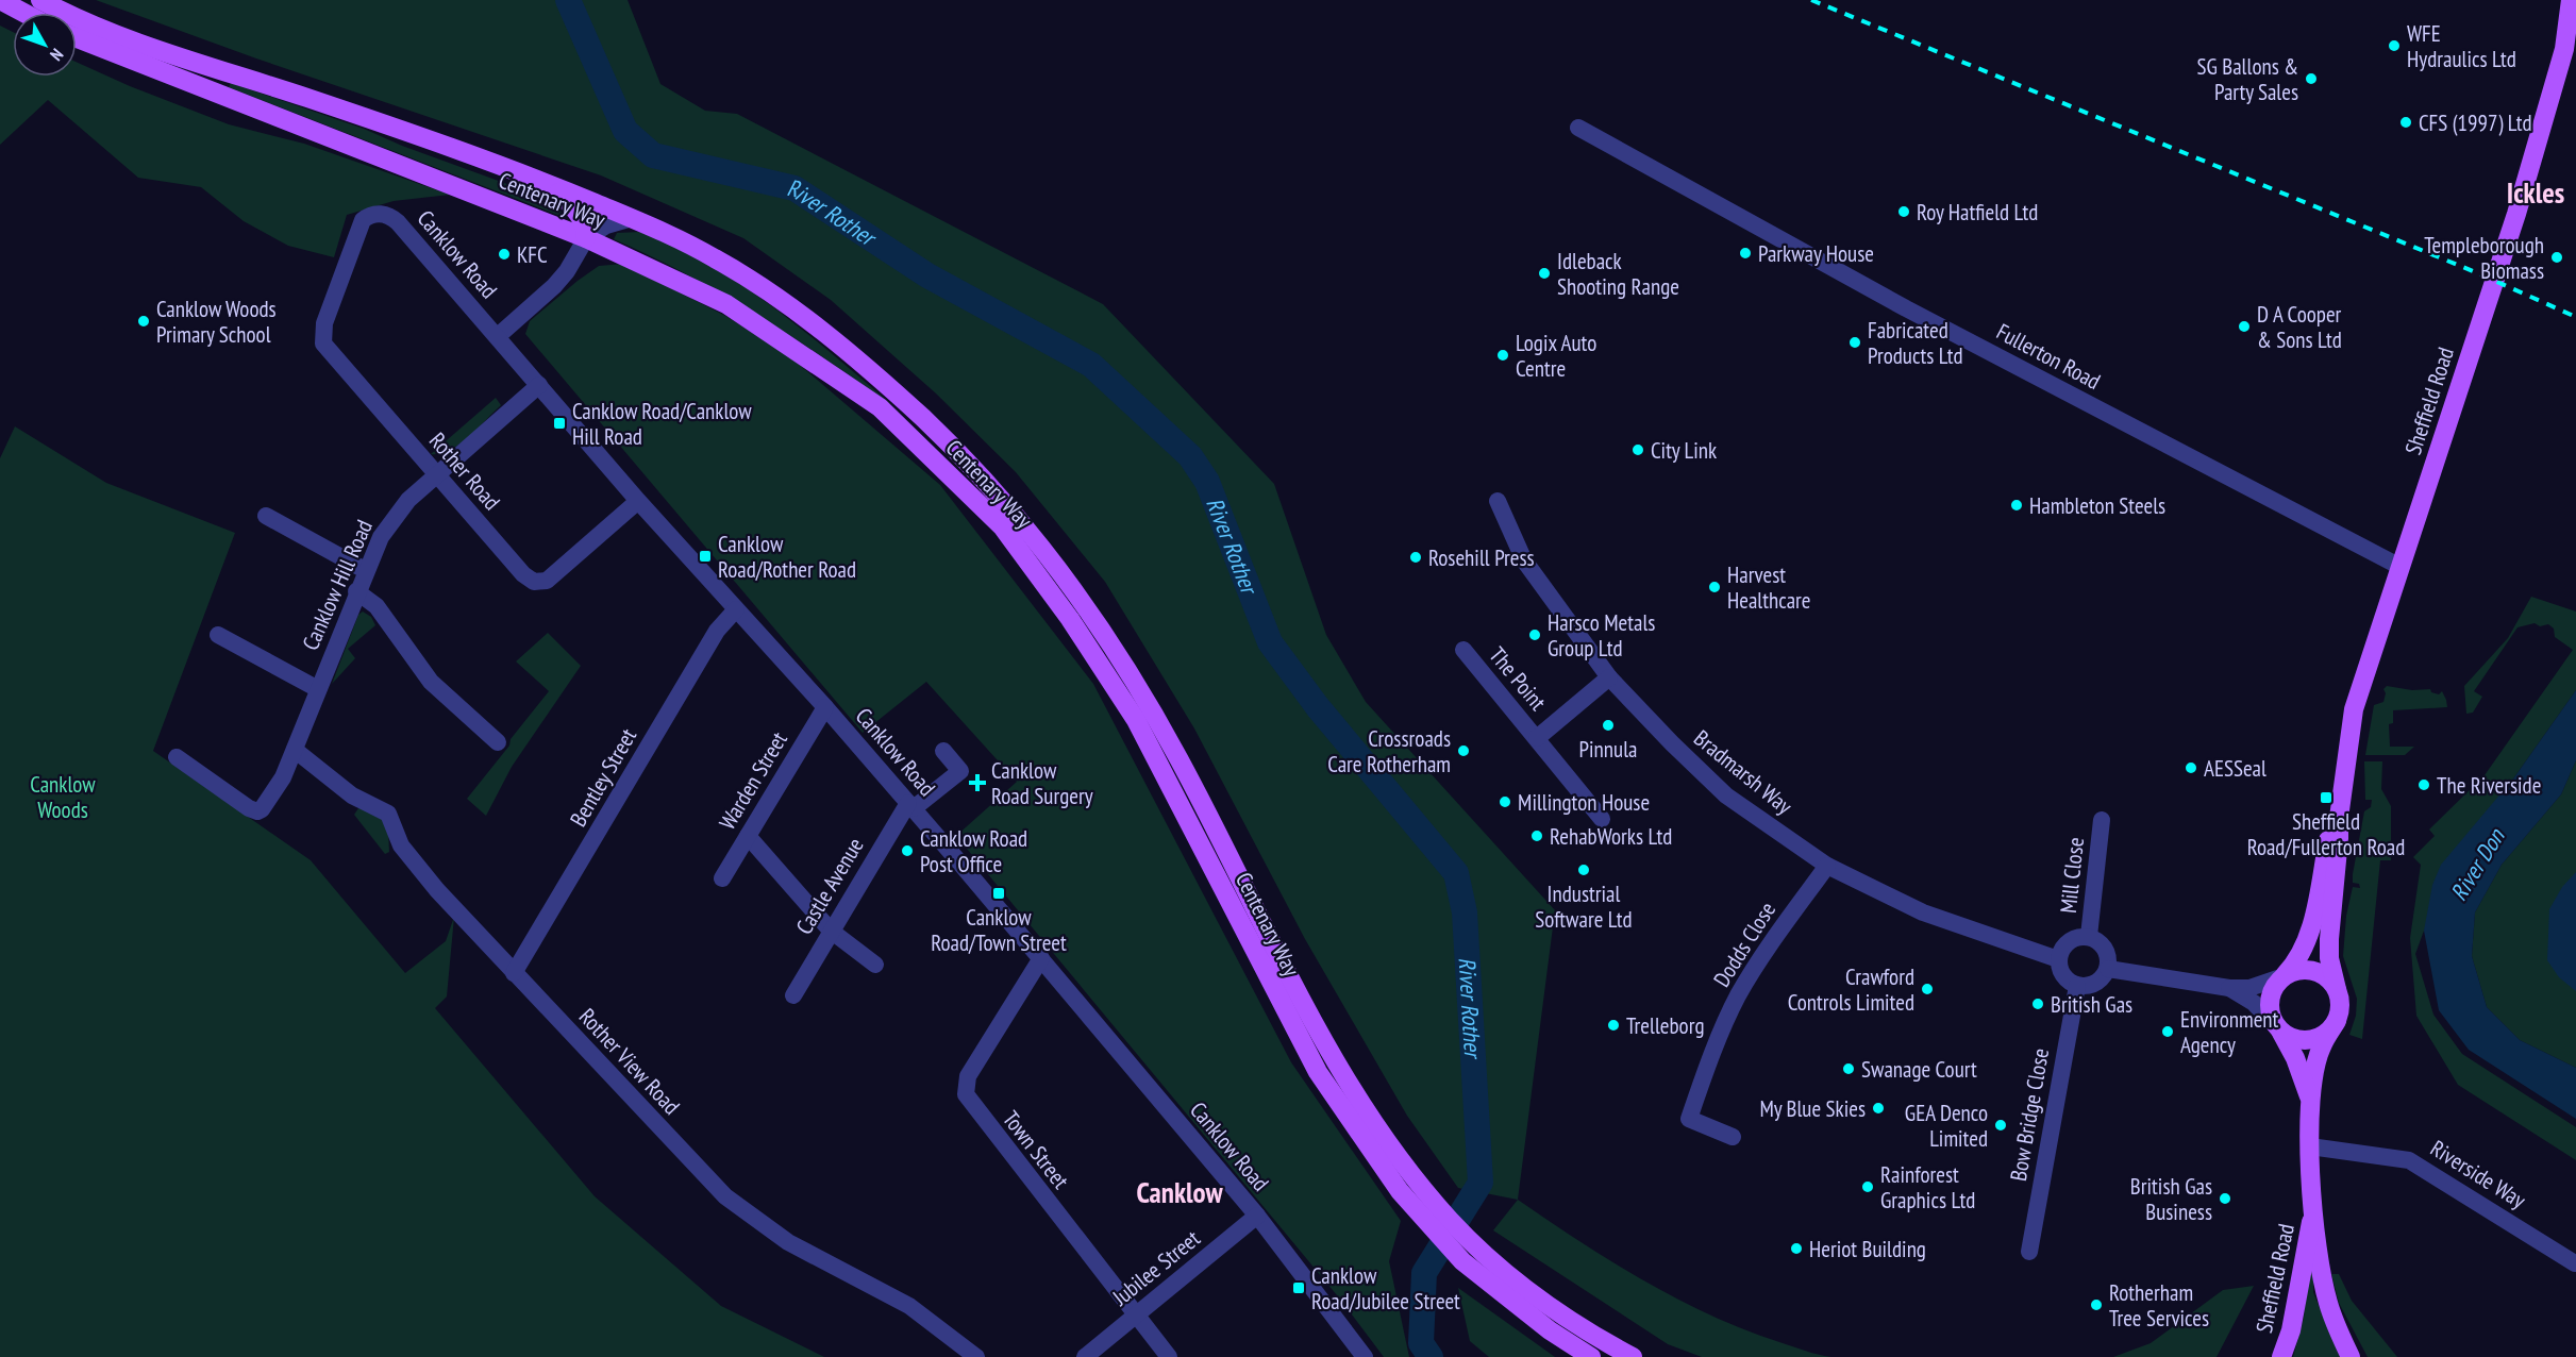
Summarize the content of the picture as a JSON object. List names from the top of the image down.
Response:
{
  "streets": {
    "main road": ["Centenary Way", "Sheffield Road"],
    "street": [
      "Canklow Road",
      "Fullerton Road",
      "Rother Road",
      "Canklow Hill Road",
      "The Point",
      "Bradmarsh Way",
      "Bentley Street",
      "Warden Street",
      "Mill Close",
      "Castle Avenue",
      "Dodds Close",
      "Rother View Road",
      "Bow Bridge Close",
      "Town Street",
      "Riverside Way",
      "Jubilee Street"
    ]
  },
  "crossings": [
    ["Canklow Road", "Rother Road"],
    ["Canklow Road", "Canklow Hill Road"],
    ["Canklow Road", "Bentley Street"],
    ["Canklow Road", "Warden Street"],
    ["Canklow Road", "Castle Avenue"],
    ["Canklow Road", "Town Street"],
    ["Canklow Road", "Jubilee Street"],
    ["Fullerton Road", "Sheffield Road"],
    ["Sheffield Road", "Riverside Way"],
    ["Rother Road", "Canklow Hill Road"],
    ["Canklow Hill Road", "Rother View Road"],
    ["The Point", "Bradmarsh Way"],
    ["Bradmarsh Way", "Mill Close"],
    ["Bradmarsh Way", "Dodds Close"],
    ["Bradmarsh Way", "Bow Bridge Close"],
    ["Bentley Street", "Rother View Road"],
    ["Mill Close", "Bow Bridge Close"],
    ["Town Street", "Jubilee Street"]
  ],
  "districts": ["Ickles", "Canklow"],
  "water": ["River Rother", "River Don"],
  "parks": ["Canklow Woods"],
  "places": {
    "other": [
      "WFE Hydraulics Ltd",
      "SG Ballons & Party Sales",
      "CFS (1997) Ltd",
      "Roy Hatfield Ltd",
      "Parkway House",
      "KFC",
      "Templeborough Biomass",
      "Idleback Shooting Range",
      "Canklow Woods Primary School",
      "D A Cooper & Sons Ltd",
      "Fabricated Products Ltd",
      "Logix Auto Centre",
      "City Link",
      "Hambleton Steels",
      "Rosehill Press",
      "Harvest Healthcare",
      "Harsco Metals Group Ltd",
      "Pinnula",
      "Crossroads Care Rotherham",
      "AESSeal",
      "The Riverside",
      "Millington House",
      "RehabWorks Ltd",
      "Canklow Road Post Office",
      "Industrial Software Ltd",
      "Crawford Controls Limited",
      "British Gas",
      "Trelleborg",
      "Environment Agency",
      "Swanage Court",
      "My Blue Skies",
      "GEA Denco Limited",
      "Rainforest Graphics Ltd",
      "British Gas Business",
      "Heriot Building",
      "Rotherham Tree Services"
    ],
    "transit": [
      "Canklow Road/Canklow Hill Road",
      "Canklow Road/Rother Road",
      "Sheffield Road/Fullerton Road",
      "Canklow Road/Town Street",
      "Canklow Road/Jubilee Street"
    ],
    "health": ["Canklow Road Surgery"]
  },
  "north": "bottom right"
}
